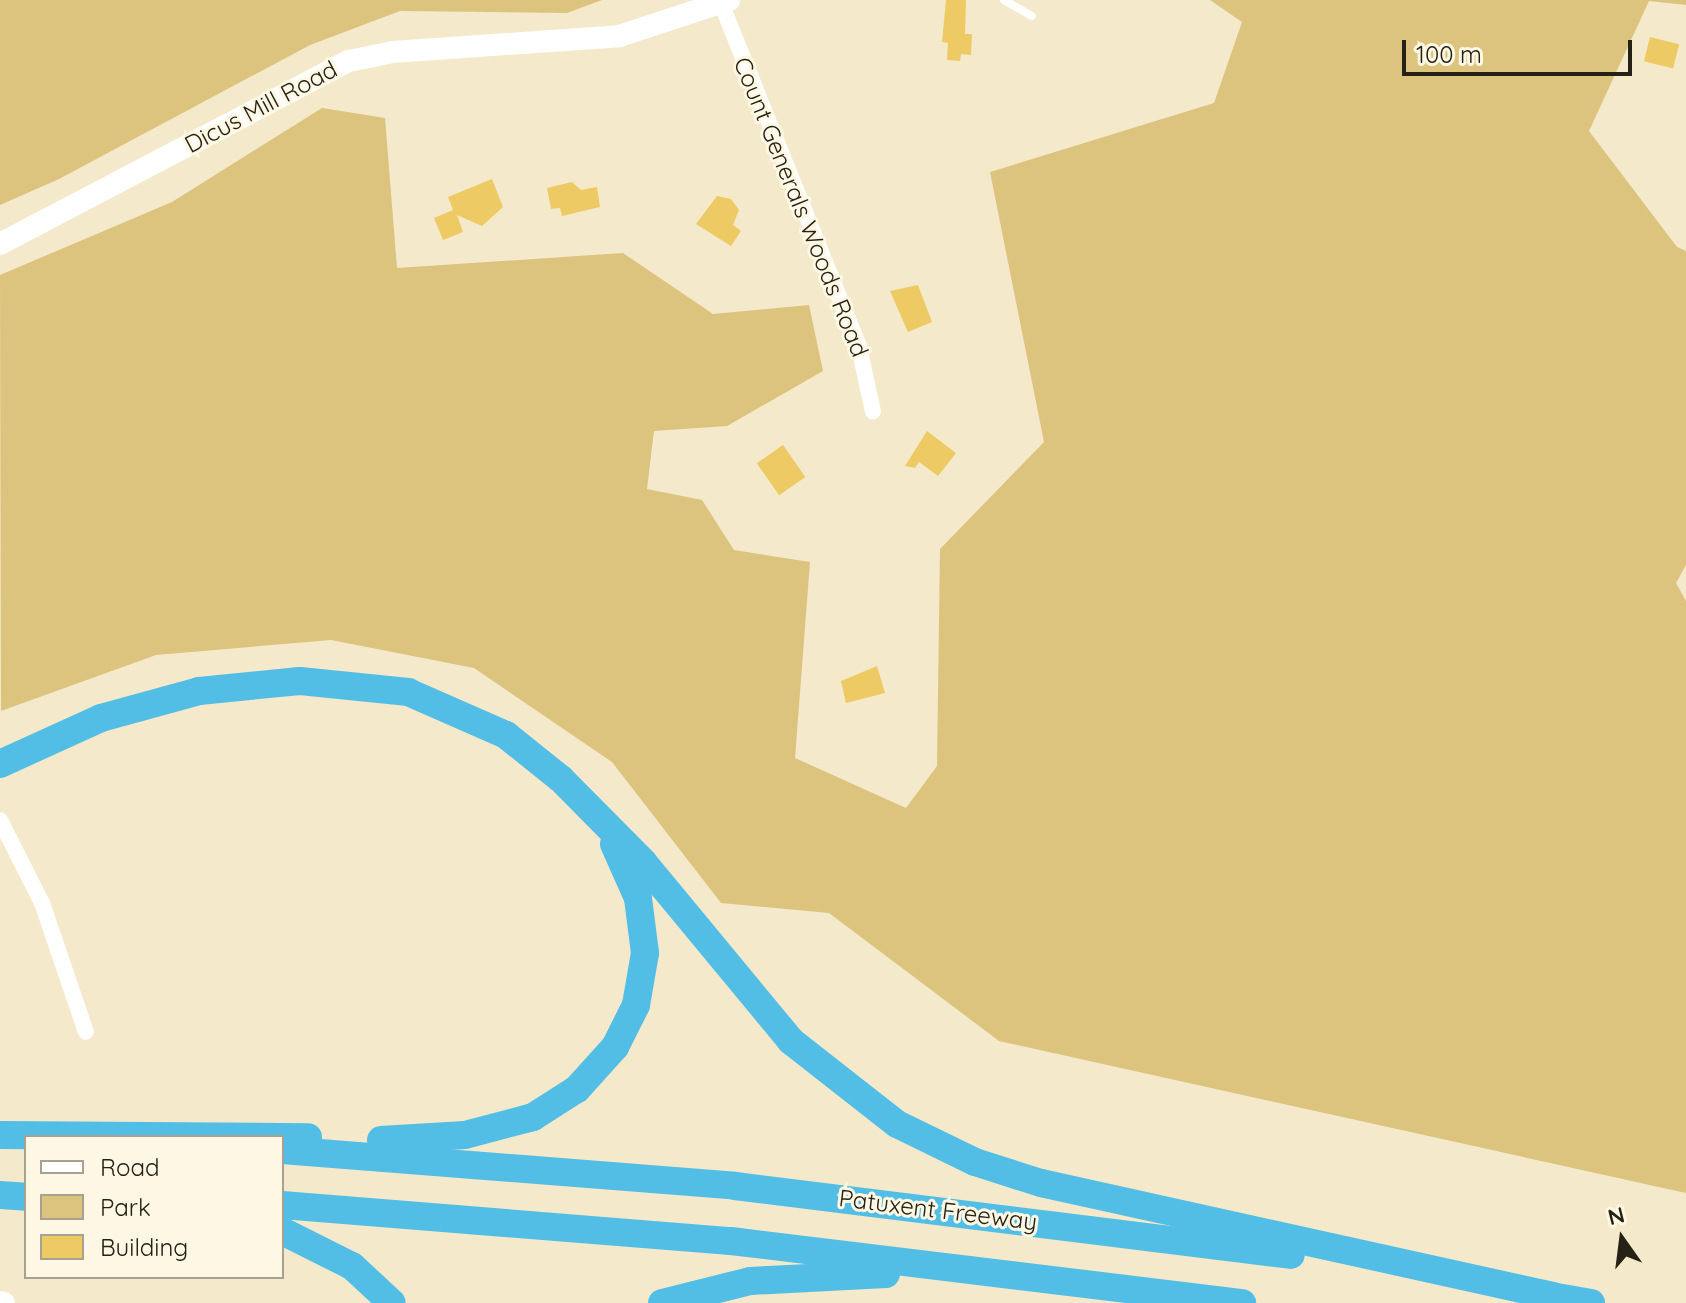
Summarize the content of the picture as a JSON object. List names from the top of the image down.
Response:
{
  "streets": {
    "highway": ["Patuxent Freeway"],
    "street": ["Dicus Mill Road", "Count Generals Woods Road"]
  },
  "crossings": [
    ["Dicus Mill Road", "Count Generals Woods Road"]
  ],
  "legend": ["Road", "Park", "Building"],
  "scale_bar": "100 m",
  "north": "top"
}
